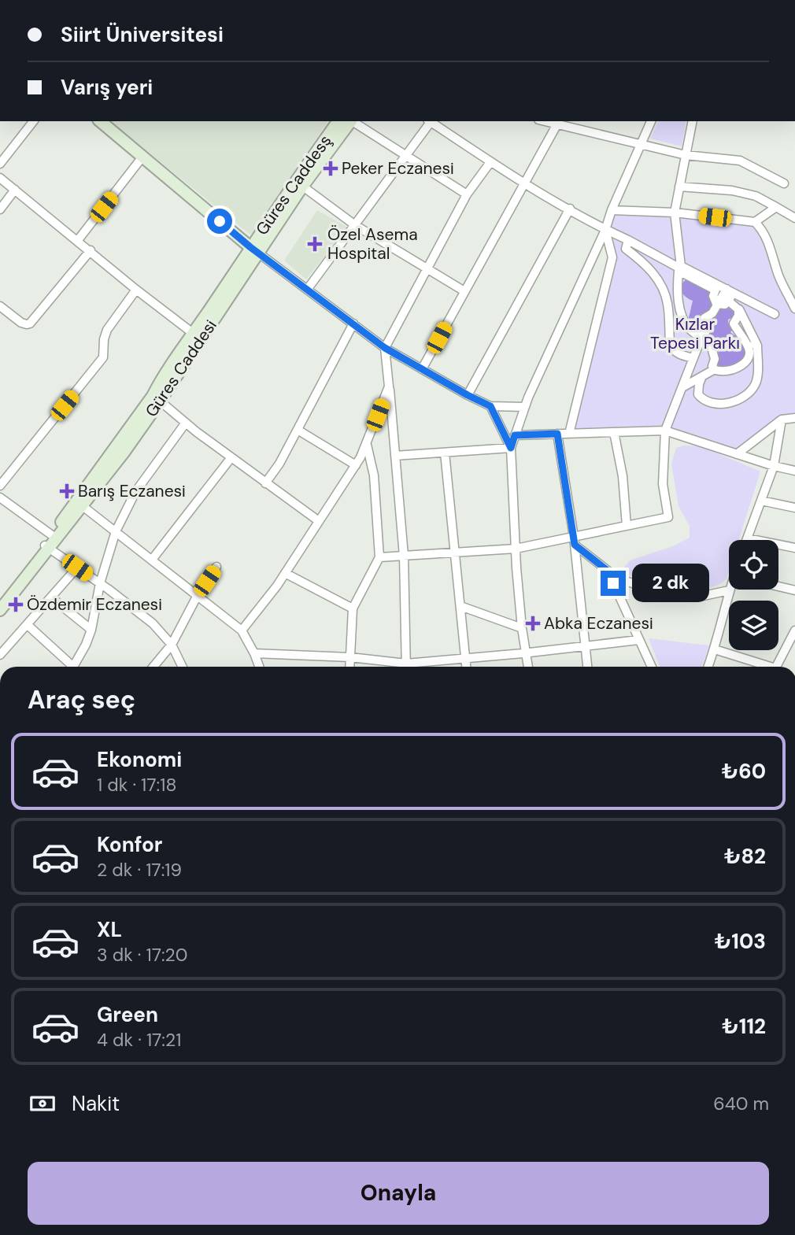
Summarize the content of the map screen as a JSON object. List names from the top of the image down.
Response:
{
  "streets": {
    "street": ["Güres Caddesş", "Güres Caddesi"]
  },
  "crossings": [
    ["Güres Caddesş", "Güres Caddesi"]
  ],
  "parks": ["Kızlar Tepesi Parkı"],
  "places": {
    "health": [
      "Peker Eczanesi",
      "Özel Asema Hospital",
      "Barış Eczanesi",
      "Özdemir Eczanesi",
      "Abka Eczanesi"
    ]
  },
  "page": {
    "banner": ["Siirt Üniversitesi", "Varış yeri"],
    "bubble": "2 dk",
    "heading": "Araç seç",
    "list": [
      {
        "name": "Ekonomi",
        "note": "1 dk · 17:18",
        "value": "₺60"
      },
      {
        "name": "Konfor",
        "note": "2 dk · 17:19",
        "value": "₺82"
      },
      {
        "name": "XL",
        "note": "3 dk · 17:20",
        "value": "₺103"
      },
      {
        "name": "Green",
        "note": "4 dk · 17:21",
        "value": "₺112"
      }
    ],
    "pay": ["Nakit", "640 m"],
    "buttons": "Onayla"
  }
}
